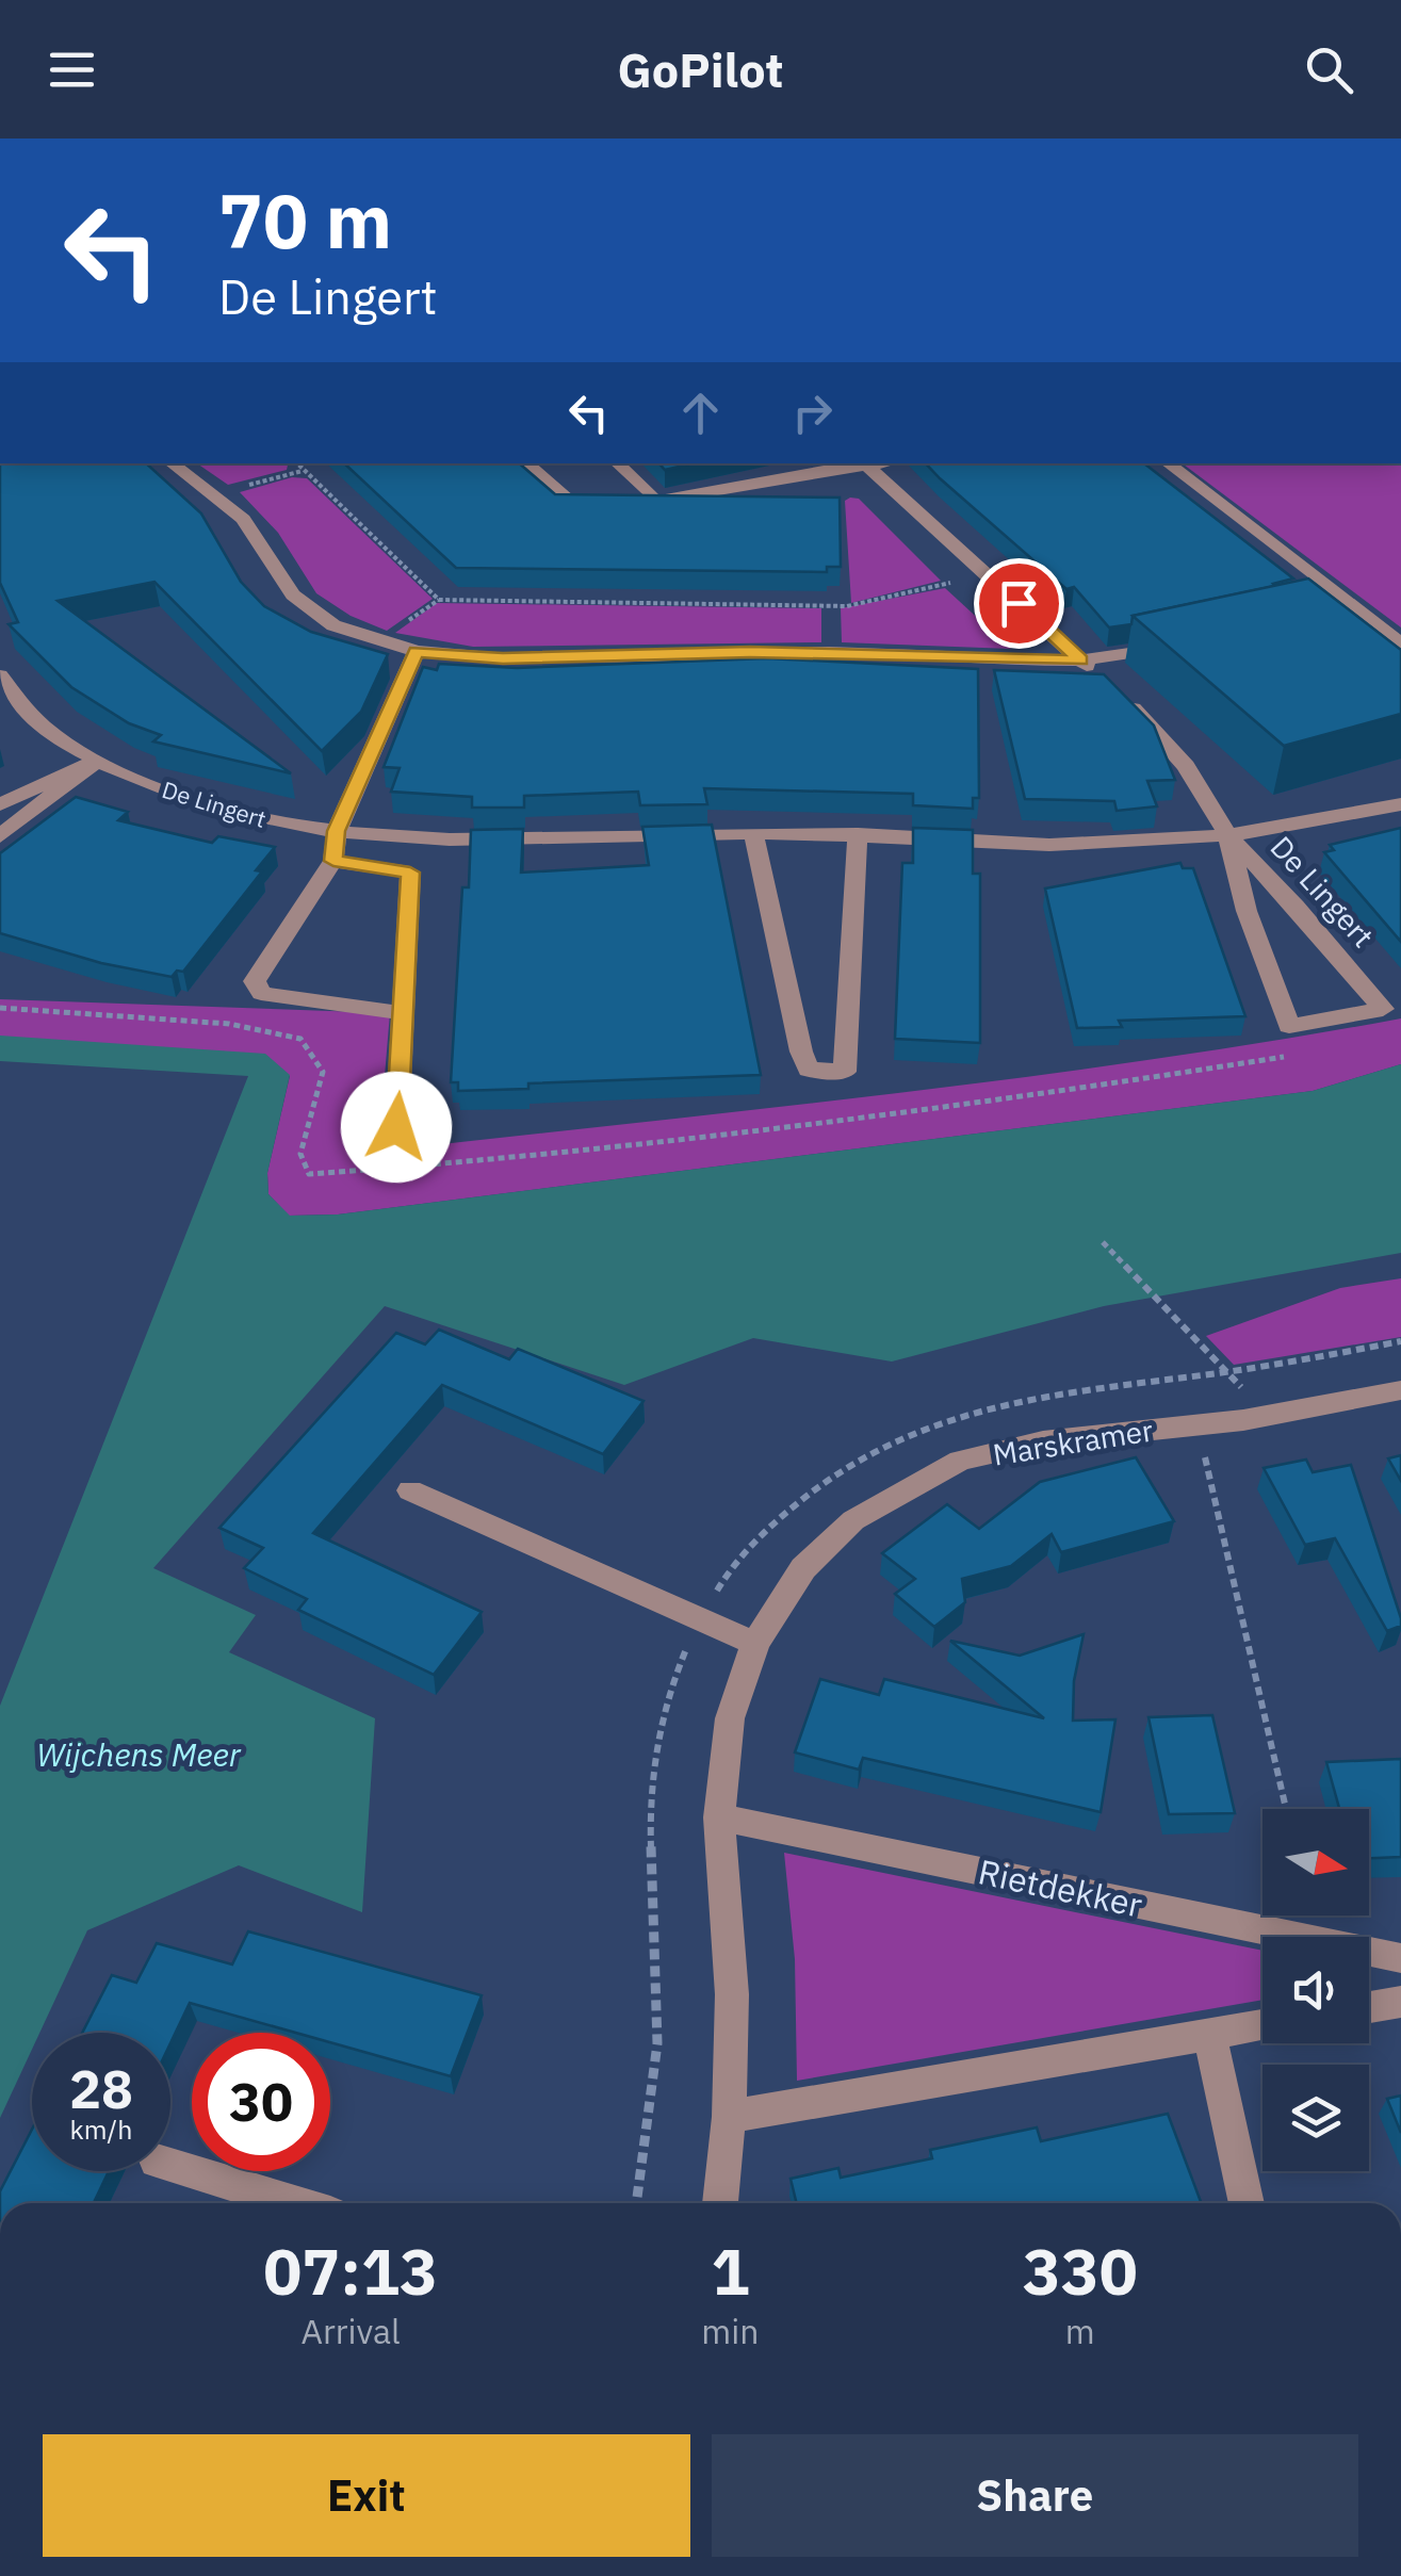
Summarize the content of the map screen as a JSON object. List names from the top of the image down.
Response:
{
  "streets": {
    "street": ["De Lingert", "Marskramer", "Rietdekker"]
  },
  "crossings": [
    ["Marskramer", "Rietdekker"]
  ],
  "water": ["Wijchens Meer"],
  "north": "right",
  "page": {
    "header": "GoPilot",
    "turn": ["70 m", "De Lingert"],
    "speed": "28 km/h",
    "limit": "30",
    "eta": [
      "07:13",
      "Arrival",
      "1",
      "min",
      "330",
      "m"
    ],
    "buttons": ["Exit", "Share"]
  }
}
